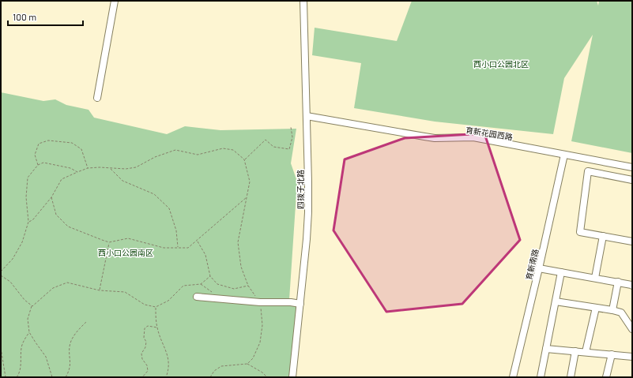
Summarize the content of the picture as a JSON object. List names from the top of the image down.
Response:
{
  "streets": {
    "street": ["育新花园西路", "四拨子北路", "育新南路"]
  },
  "crossings": [
    ["育新花园西路", "四拨子北路"],
    ["育新花园西路", "育新南路"]
  ],
  "parks": ["西小口公园北区", "西小口公园南区"],
  "scale_bar": "100 m"
}
